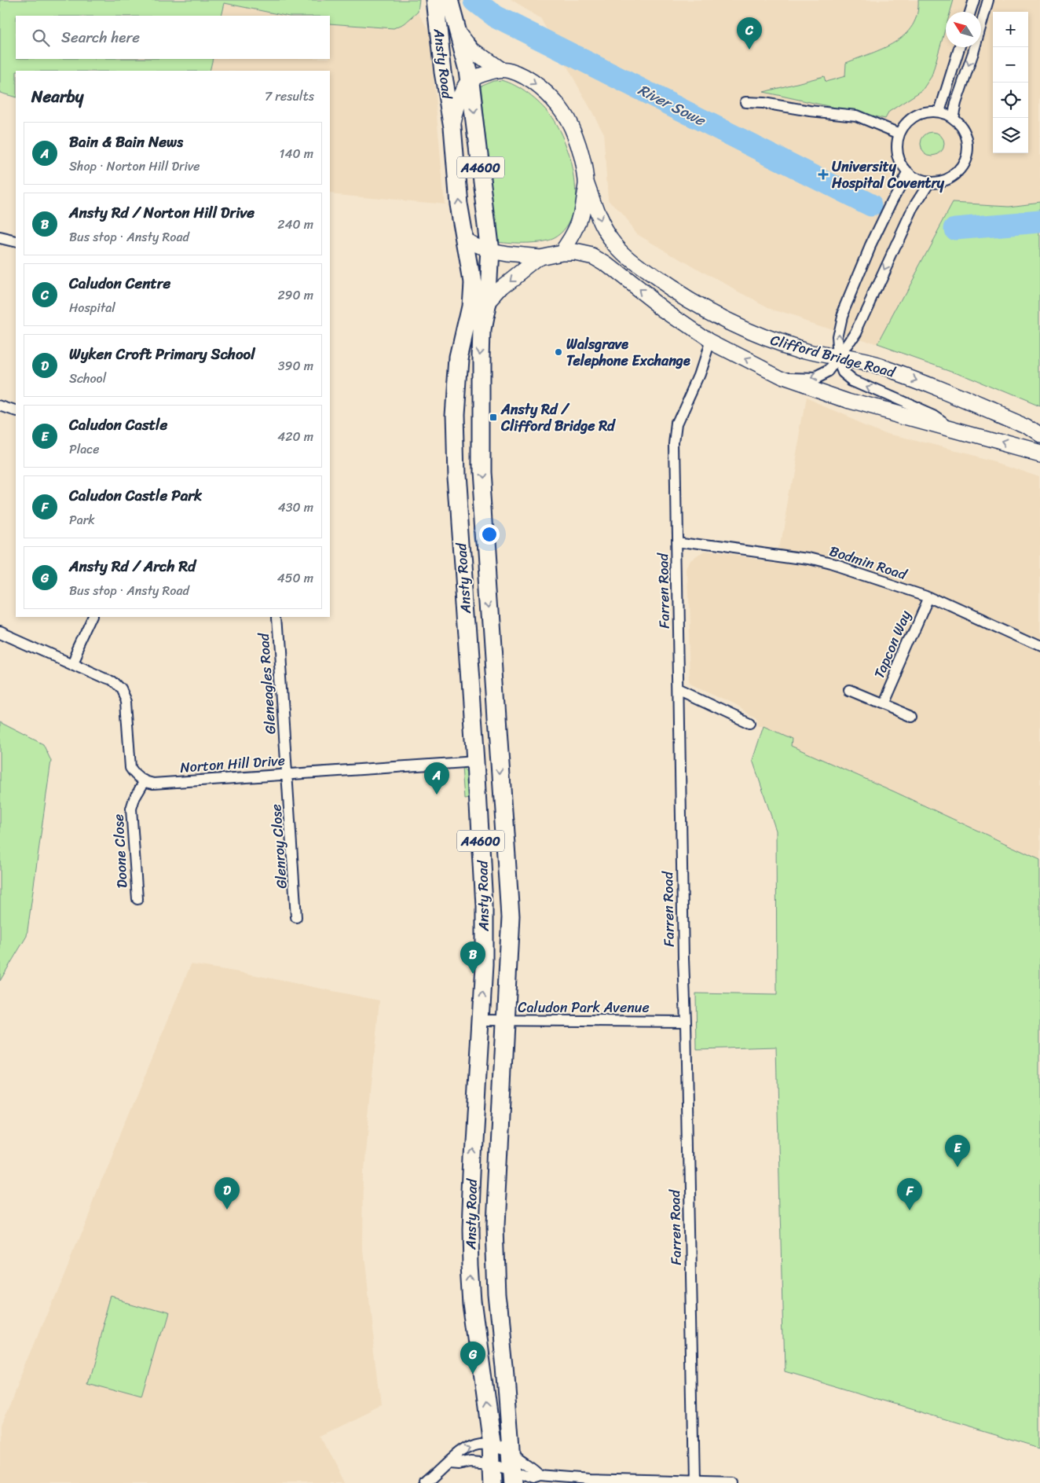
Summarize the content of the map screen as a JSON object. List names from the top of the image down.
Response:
{
  "streets": {
    "highway": ["Ansty Road", "A4600"],
    "main road": ["Clifford Bridge Road"],
    "street": [
      "Bodmin Road",
      "Farren Road",
      "Tapcon Way",
      "Gleneagles Road",
      "Norton Hill Drive",
      "Glenroy Close",
      "Doone Close",
      "Caludon Park Avenue"
    ]
  },
  "crossings": [
    ["Ansty Road", "A4600"],
    ["Ansty Road", "Norton Hill Drive"],
    ["Ansty Road", "Caludon Park Avenue"],
    ["Bodmin Road", "Farren Road"],
    ["Bodmin Road", "Tapcon Way"],
    ["Farren Road", "Caludon Park Avenue"],
    ["Gleneagles Road", "Norton Hill Drive"],
    ["Gleneagles Road", "Glenroy Close"],
    ["Norton Hill Drive", "Glenroy Close"],
    ["Norton Hill Drive", "Doone Close"]
  ],
  "water": ["River Sowe"],
  "places": {
    "health": ["University Hospital Coventry"],
    "other": ["Walsgrave Telephone Exchange"],
    "transit": ["Ansty Rd / Clifford Bridge Rd"]
  },
  "north": "top left",
  "page": {
    "map_buttons": ["+", "−"],
    "search": "Search here",
    "pins": [
      "C",
      "A",
      "B",
      "E",
      "D",
      "F",
      "G"
    ],
    "heading": ["Nearby", "7 results"],
    "list": [
      {
        "mark": "A",
        "name": "Bain & Bain News",
        "note": "Shop · Norton Hill Drive",
        "value": "140 m"
      },
      {
        "mark": "B",
        "name": "Ansty Rd / Norton Hill Drive",
        "note": "Bus stop · Ansty Road",
        "value": "240 m"
      },
      {
        "mark": "C",
        "name": "Caludon Centre",
        "note": "Hospital",
        "value": "290 m"
      },
      {
        "mark": "D",
        "name": "Wyken Croft Primary School",
        "note": "School",
        "value": "390 m"
      },
      {
        "mark": "E",
        "name": "Caludon Castle",
        "note": "Place",
        "value": "420 m"
      },
      {
        "mark": "F",
        "name": "Caludon Castle Park",
        "note": "Park",
        "value": "430 m"
      },
      {
        "mark": "G",
        "name": "Ansty Rd / Arch Rd",
        "note": "Bus stop · Ansty Road",
        "value": "450 m"
      }
    ]
  }
}
